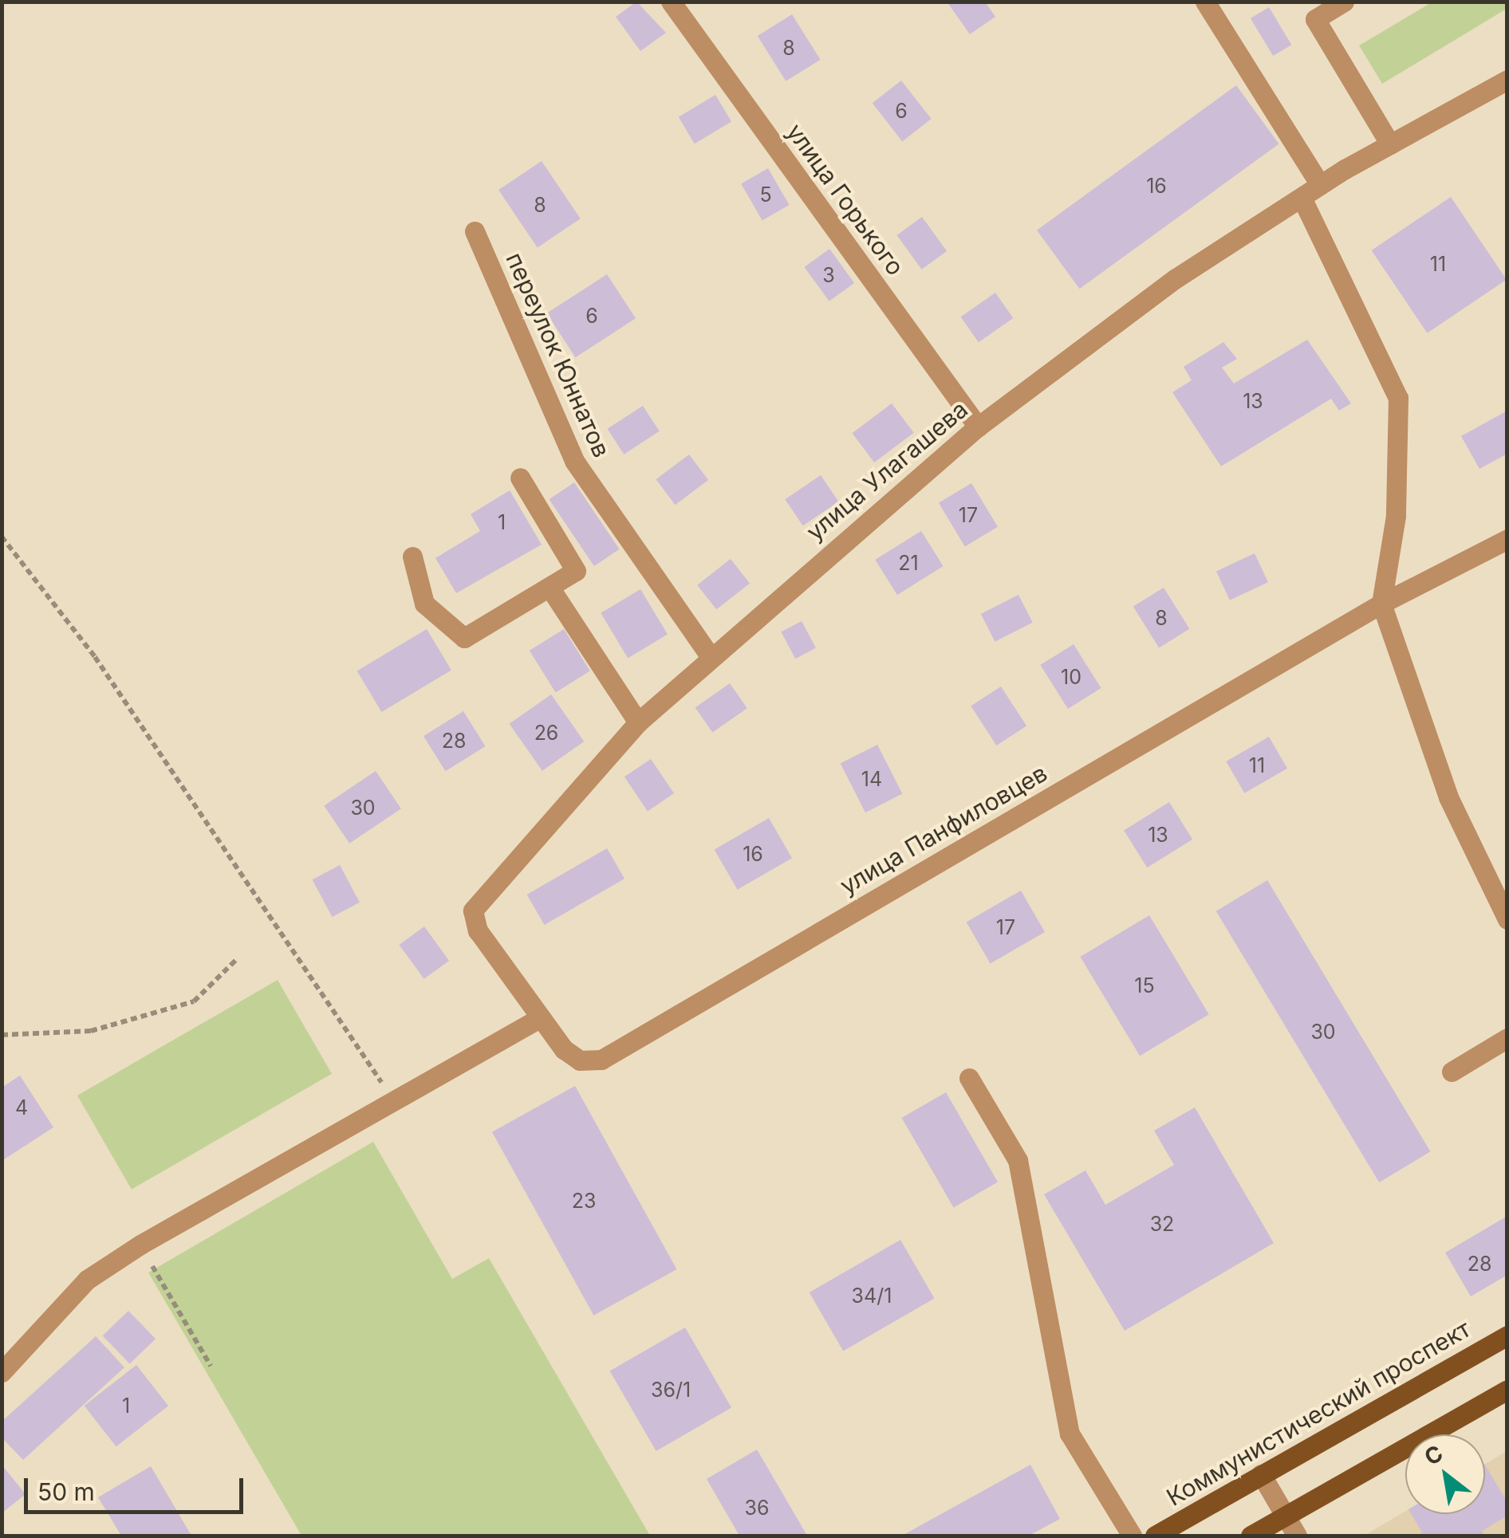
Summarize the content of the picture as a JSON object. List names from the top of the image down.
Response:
{
  "streets": {
    "main road": ["Коммунистический проспект"],
    "street": [
      "улица Горького",
      "переулок Юннатов",
      "улица Улагашева",
      "улица Панфиловцев"
    ]
  },
  "crossings": [
    ["улица Горького", "улица Улагашева"],
    ["переулок Юннатов", "улица Улагашева"],
    ["улица Улагашева", "улица Панфиловцев"]
  ],
  "house_numbers": [
    "8",
    "6",
    "16",
    "5",
    "8",
    "11",
    "3",
    "6",
    "13",
    "17",
    "1",
    "21",
    "8",
    "10",
    "26",
    "28",
    "11",
    "14",
    "30",
    "13",
    "16",
    "17",
    "15",
    "30",
    "4",
    "23",
    "32",
    "28",
    "34/1",
    "36/1",
    "1",
    "36"
  ],
  "scale_bar": "50 m",
  "north": "top left"
}
